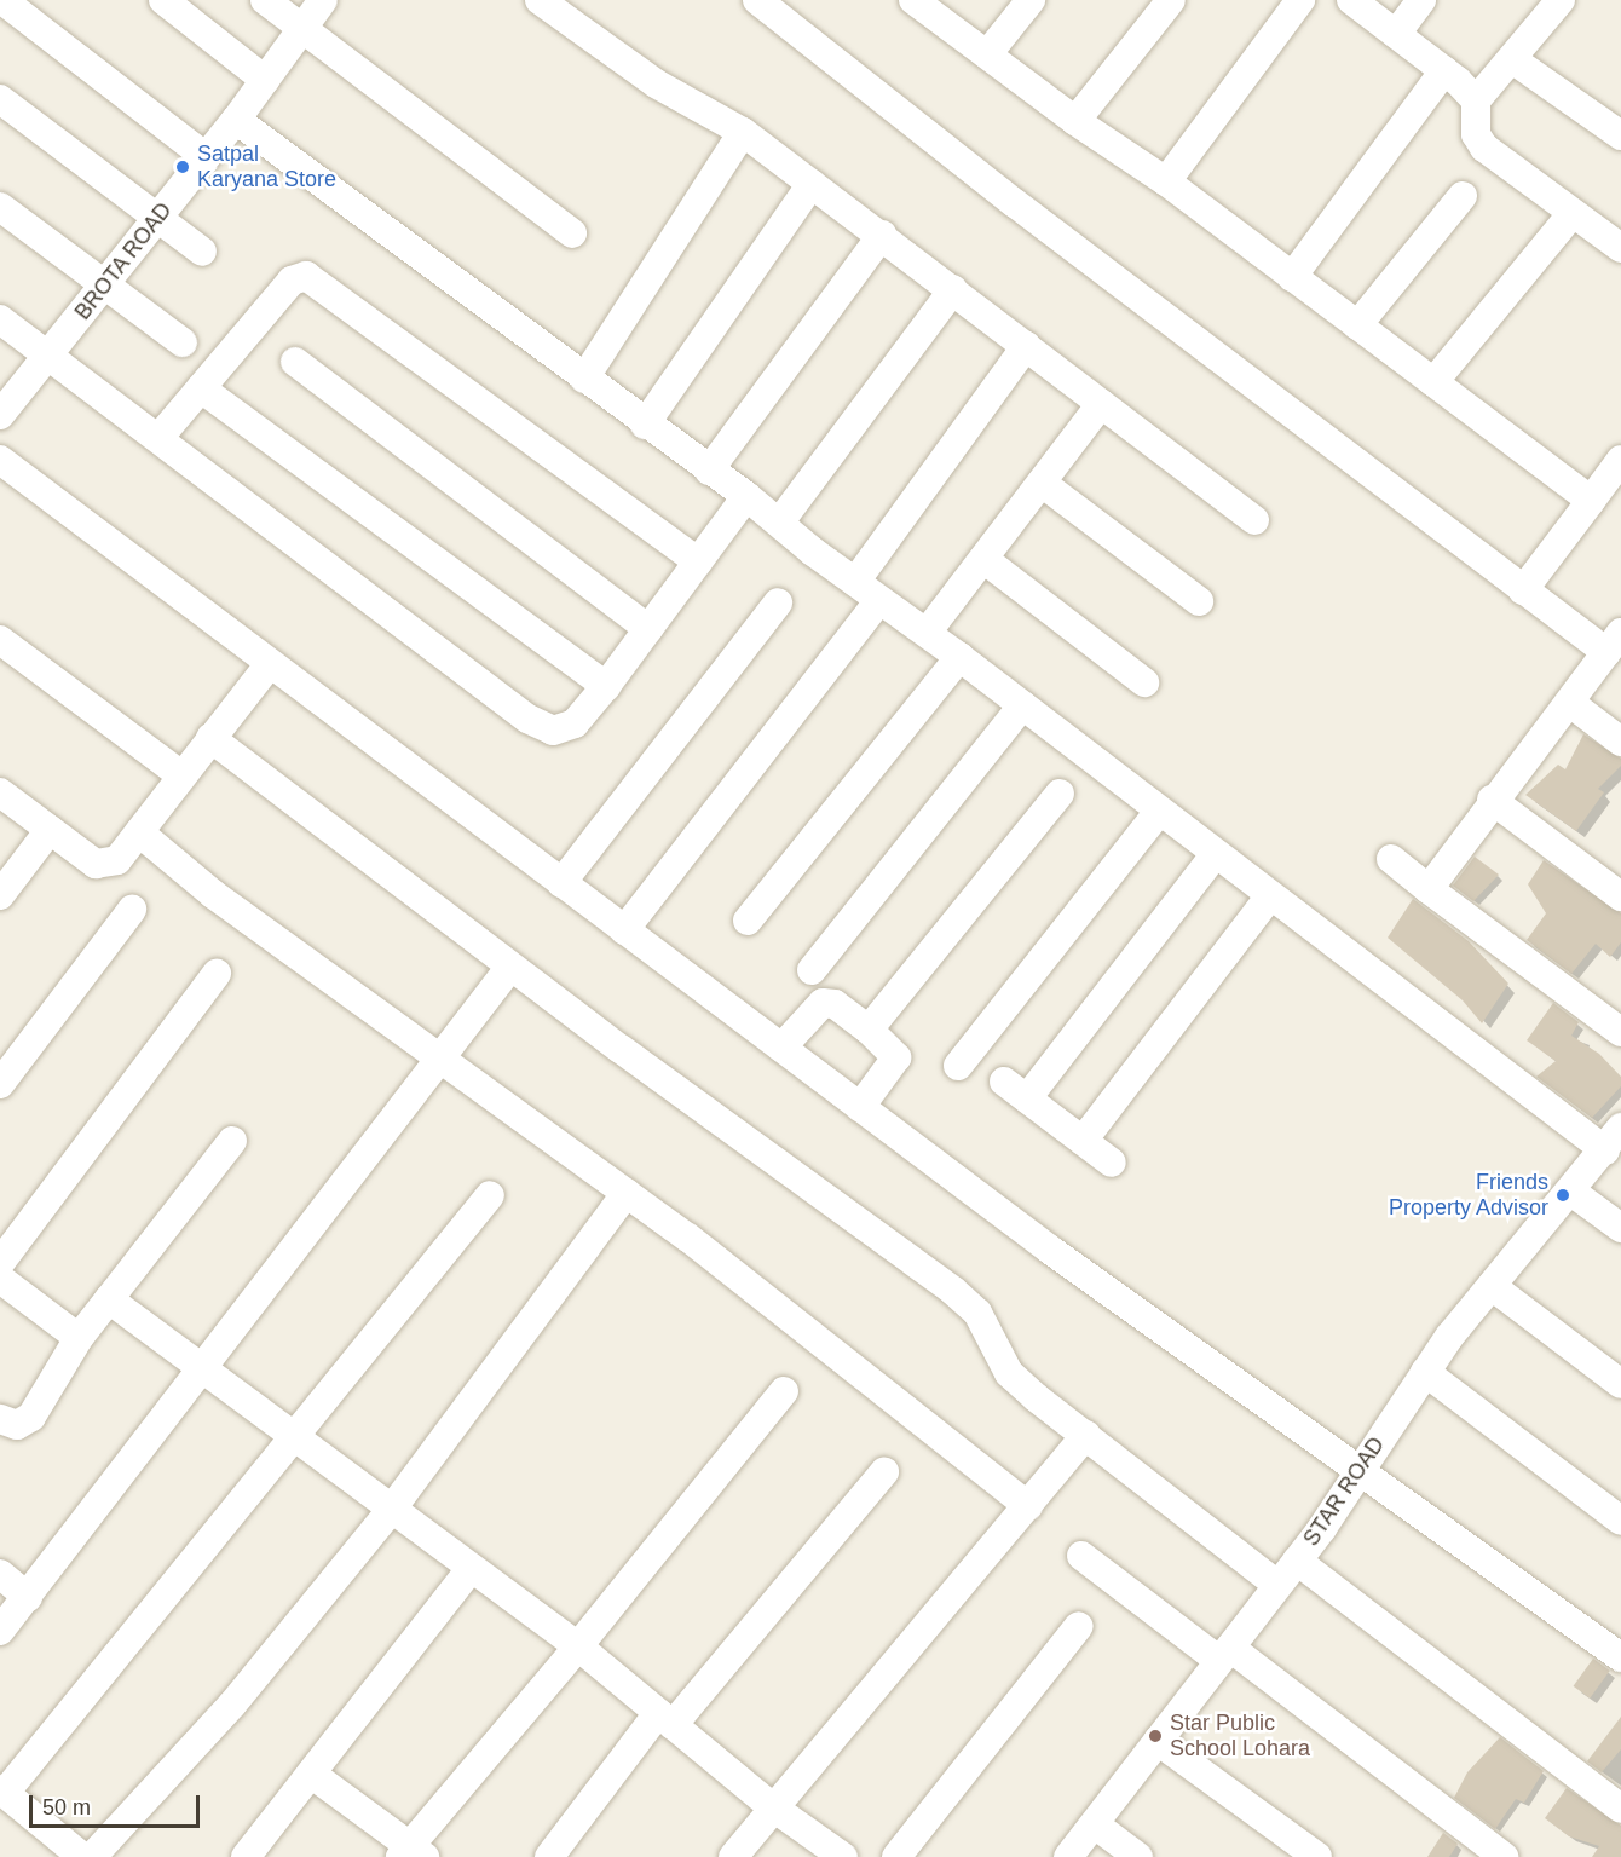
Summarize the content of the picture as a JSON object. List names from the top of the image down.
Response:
{
  "streets": {
    "street": ["BROTA ROAD", "STAR ROAD"]
  },
  "places": ["Satpal Karyana Store", "Friends Property Advisor", "Star Public School Lohara"],
  "scale_bar": "50 m"
}
